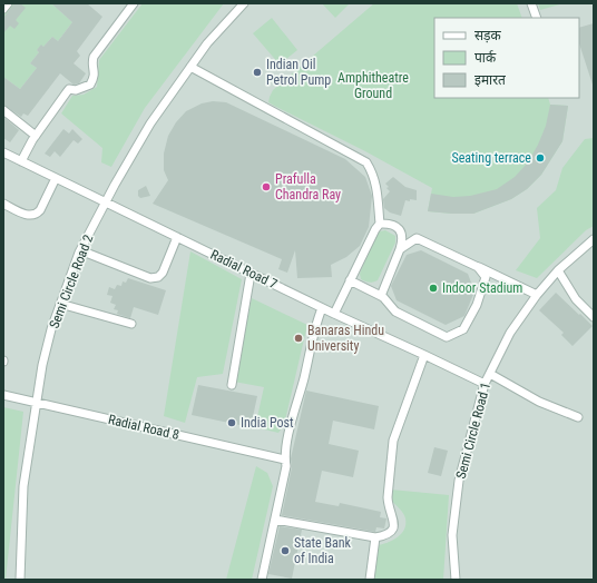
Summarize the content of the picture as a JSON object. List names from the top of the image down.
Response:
{
  "streets": {
    "lane": [
      "Radial Road 7",
      "Semi Circle Road 2",
      "Radial Road 8",
      "Semi Circle Road 1"
    ]
  },
  "crossings": [
    ["Radial Road 7", "Semi Circle Road 2"],
    ["Radial Road 7", "Semi Circle Road 1"],
    ["Semi Circle Road 2", "Radial Road 8"]
  ],
  "parks": ["Amphitheatre Ground"],
  "places": [
    "Indian Oil Petrol Pump",
    "Seating terrace",
    "Prafulla Chandra Ray",
    "Indoor Stadium",
    "Banaras Hindu University",
    "India Post",
    "State Bank of India"
  ],
  "legend": ["सड़क", "पार्क", "इमारत"]
}
